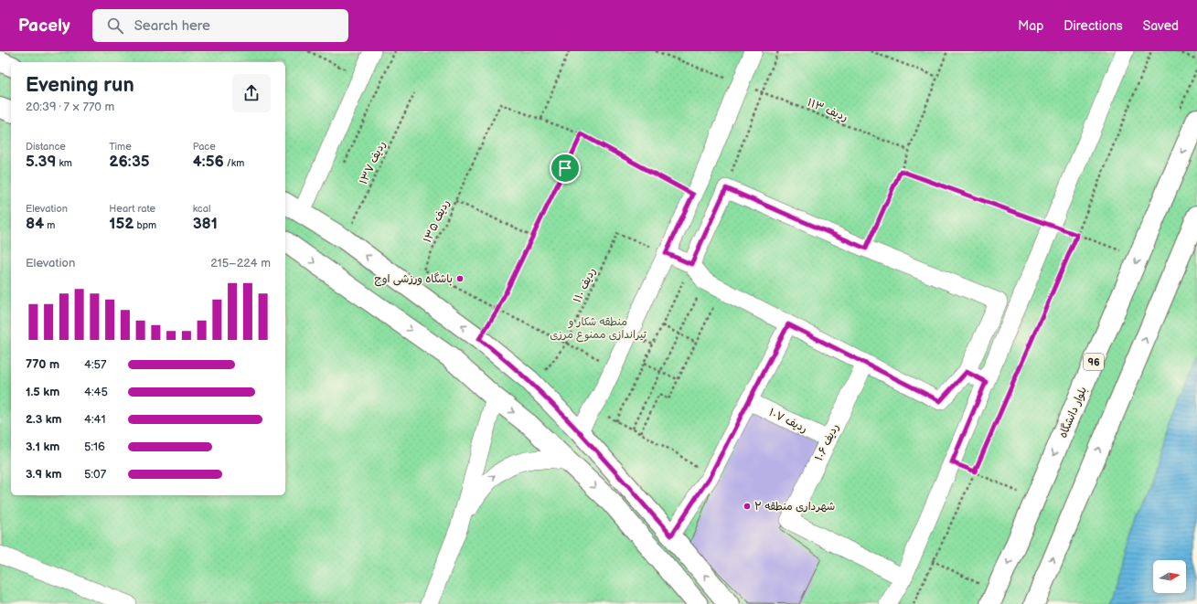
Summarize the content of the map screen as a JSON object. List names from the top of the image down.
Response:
{
  "streets": {
    "street": [
      "96",
      "بلوار دانشگاه",
      "ردیف ۱۰۷",
      "ردیف ۱۰۶"
    ],
    "path": [
      "ردیف ۱۱۳",
      "ردیف ۱۳۷",
      "ردیف ۱۳۵",
      "ردیف ۱۱۰"
    ]
  },
  "crossings": [
    ["ردیف ۱۰۷", "ردیف ۱۰۶"]
  ],
  "parks": ["منطقه شکار و تیراندازی ممنوع مرزی"],
  "places": ["باشگاه ورزشی اوج", "شهرداری منطقه ۲"],
  "north": "right",
  "page": {
    "header": "Pacely",
    "search": "Search here",
    "nav": ["Map", "Directions", "Saved"],
    "heading": ["Evening run", "20:39 · 7 × 770 m"],
    "stats": [
      ["Distance", "5.39 km"],
      ["Time", "26:35"],
      ["Pace", "4:56 /km"],
      ["Elevation", "84 m"],
      ["Heart rate", "152 bpm"],
      ["kcal", "381"]
    ],
    "chart": ["Elevation", "215–224 m"],
    "list": [
      {
        "name": "770 m",
        "note": "4:57"
      },
      {
        "name": "1.5 km",
        "note": "4:45"
      },
      {
        "name": "2.3 km",
        "note": "4:41"
      },
      {
        "name": "3.1 km",
        "note": "5:16"
      },
      {
        "name": "3.9 km",
        "note": "5:07"
      }
    ]
  }
}
